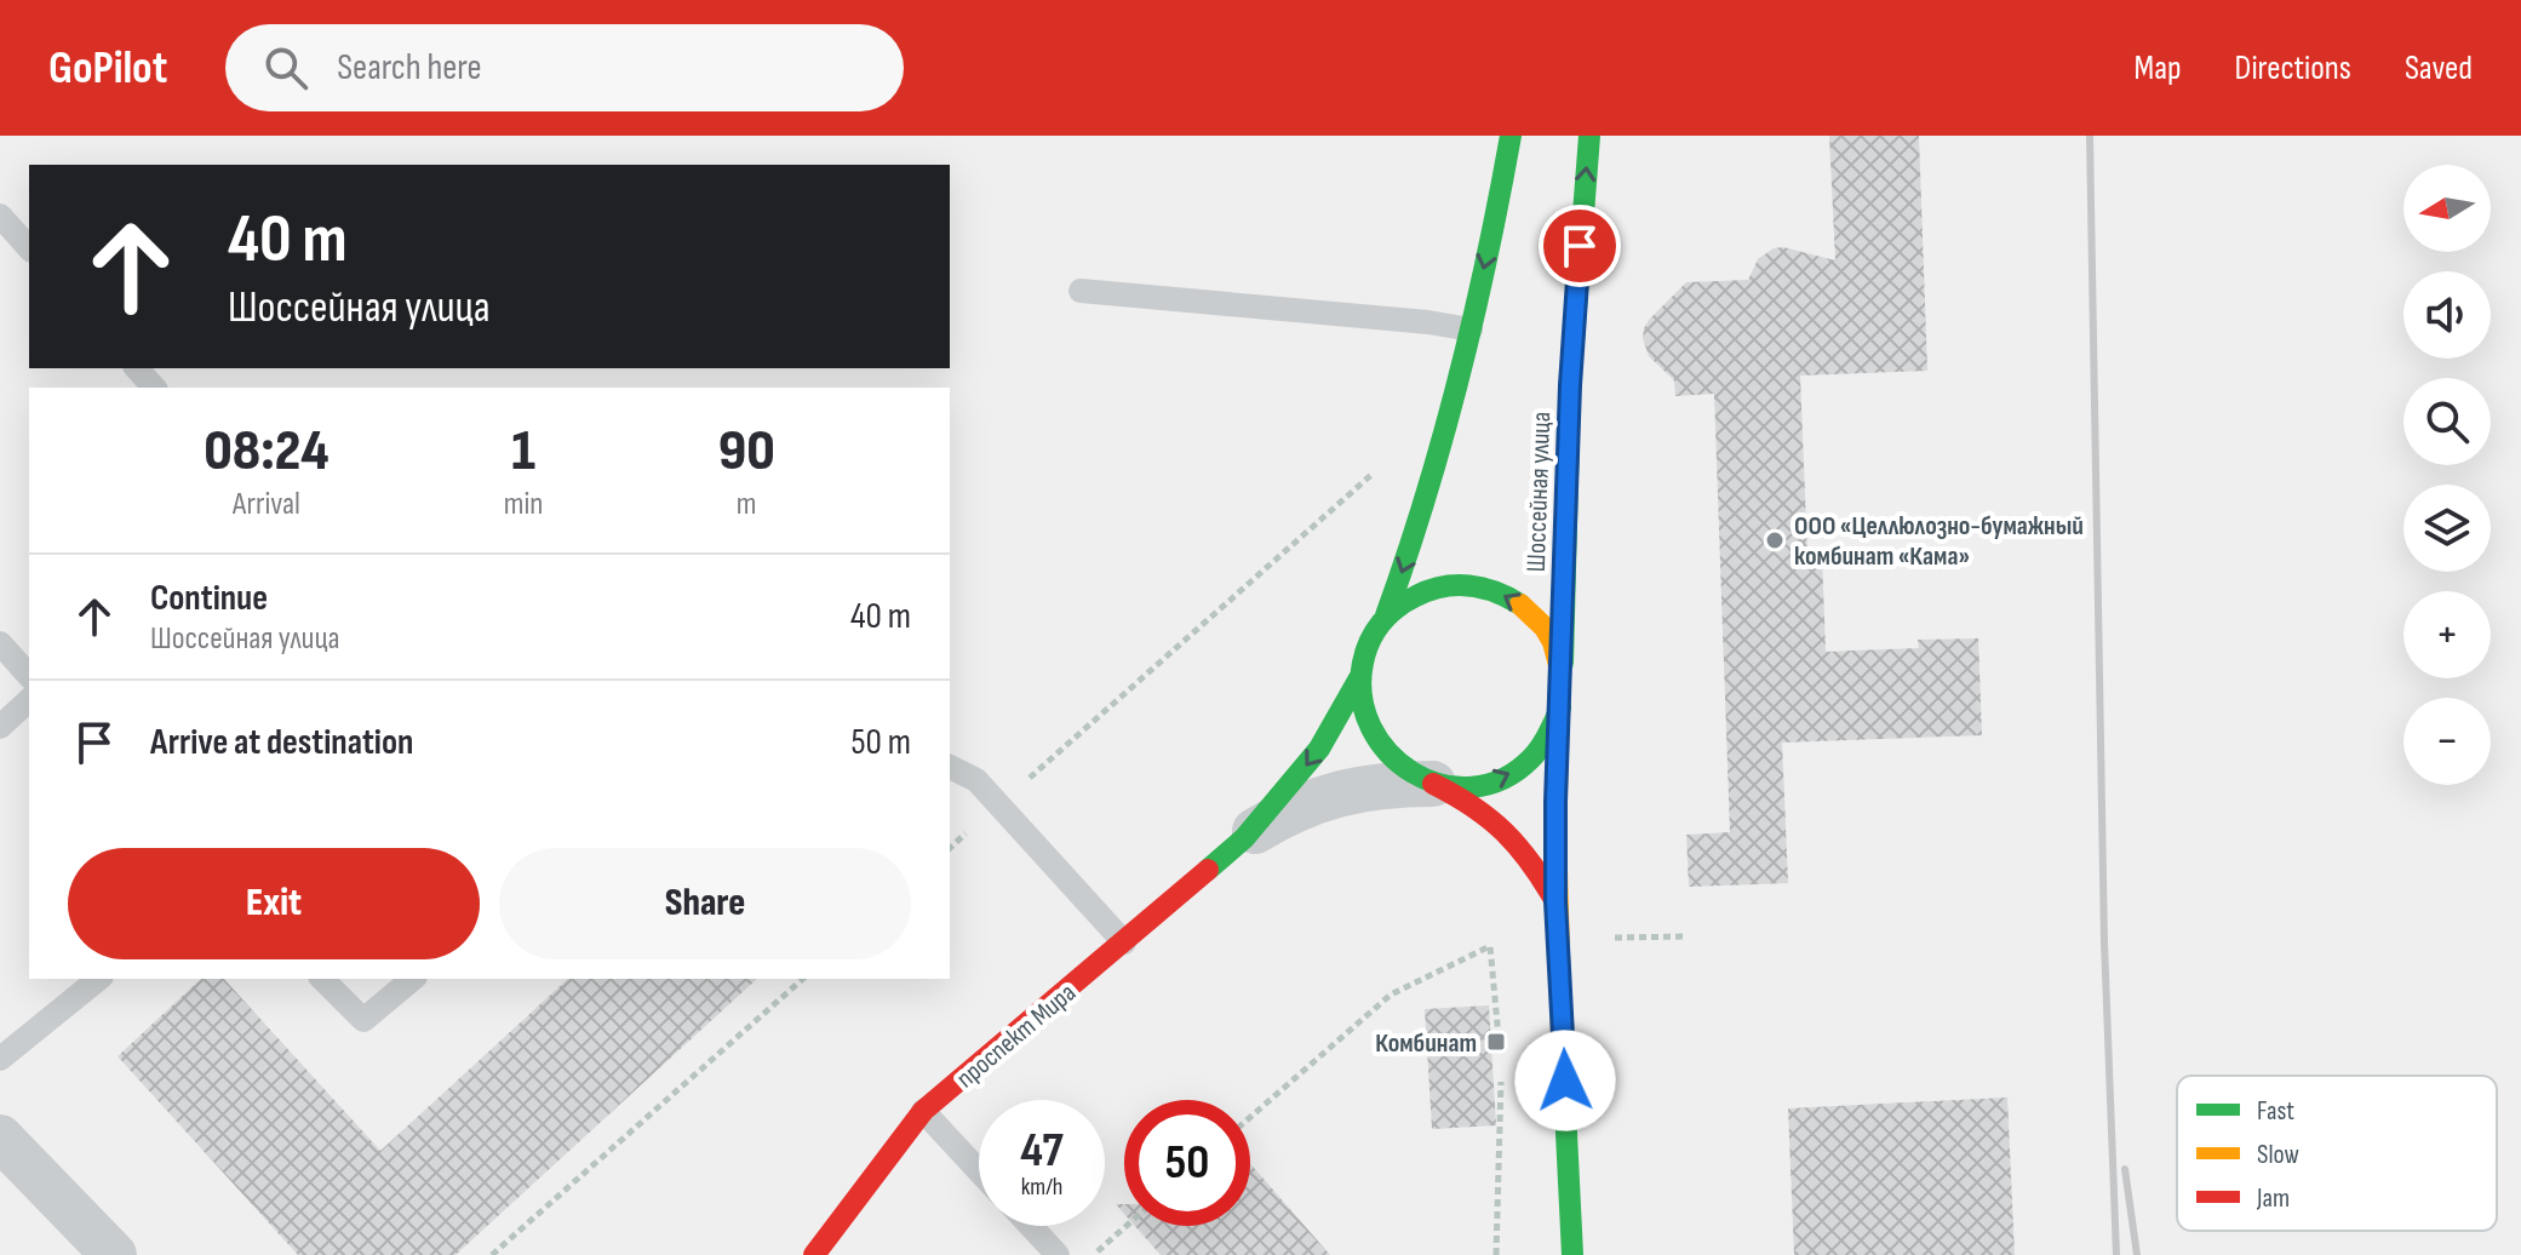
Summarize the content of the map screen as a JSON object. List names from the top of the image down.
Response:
{
  "streets": {
    "main road": ["Шоссейная улица", "проспект Мира"]
  },
  "crossings": [
    ["Шоссейная улица", "проспект Мира"]
  ],
  "places": {
    "other": ["ООО «Целлюлозно-бумажный комбинат «Кама»"],
    "transit": ["Комбинат"]
  },
  "legend": ["Fast", "Slow", "Jam"],
  "north": "left",
  "page": {
    "header": "GoPilot",
    "search": "Search here",
    "nav": ["Map", "Directions", "Saved"],
    "map_buttons": ["+", "−"],
    "turn": ["40 m", "Шоссейная улица"],
    "eta": [
      "08:24",
      "Arrival",
      "1",
      "min",
      "90",
      "m"
    ],
    "list": [
      {
        "name": "Continue",
        "note": "Шоссейная улица",
        "value": "40 m"
      },
      {
        "name": "Arrive at destination",
        "value": "50 m"
      }
    ],
    "buttons": ["Exit", "Share"],
    "speed": "47 km/h",
    "limit": "50"
  }
}
